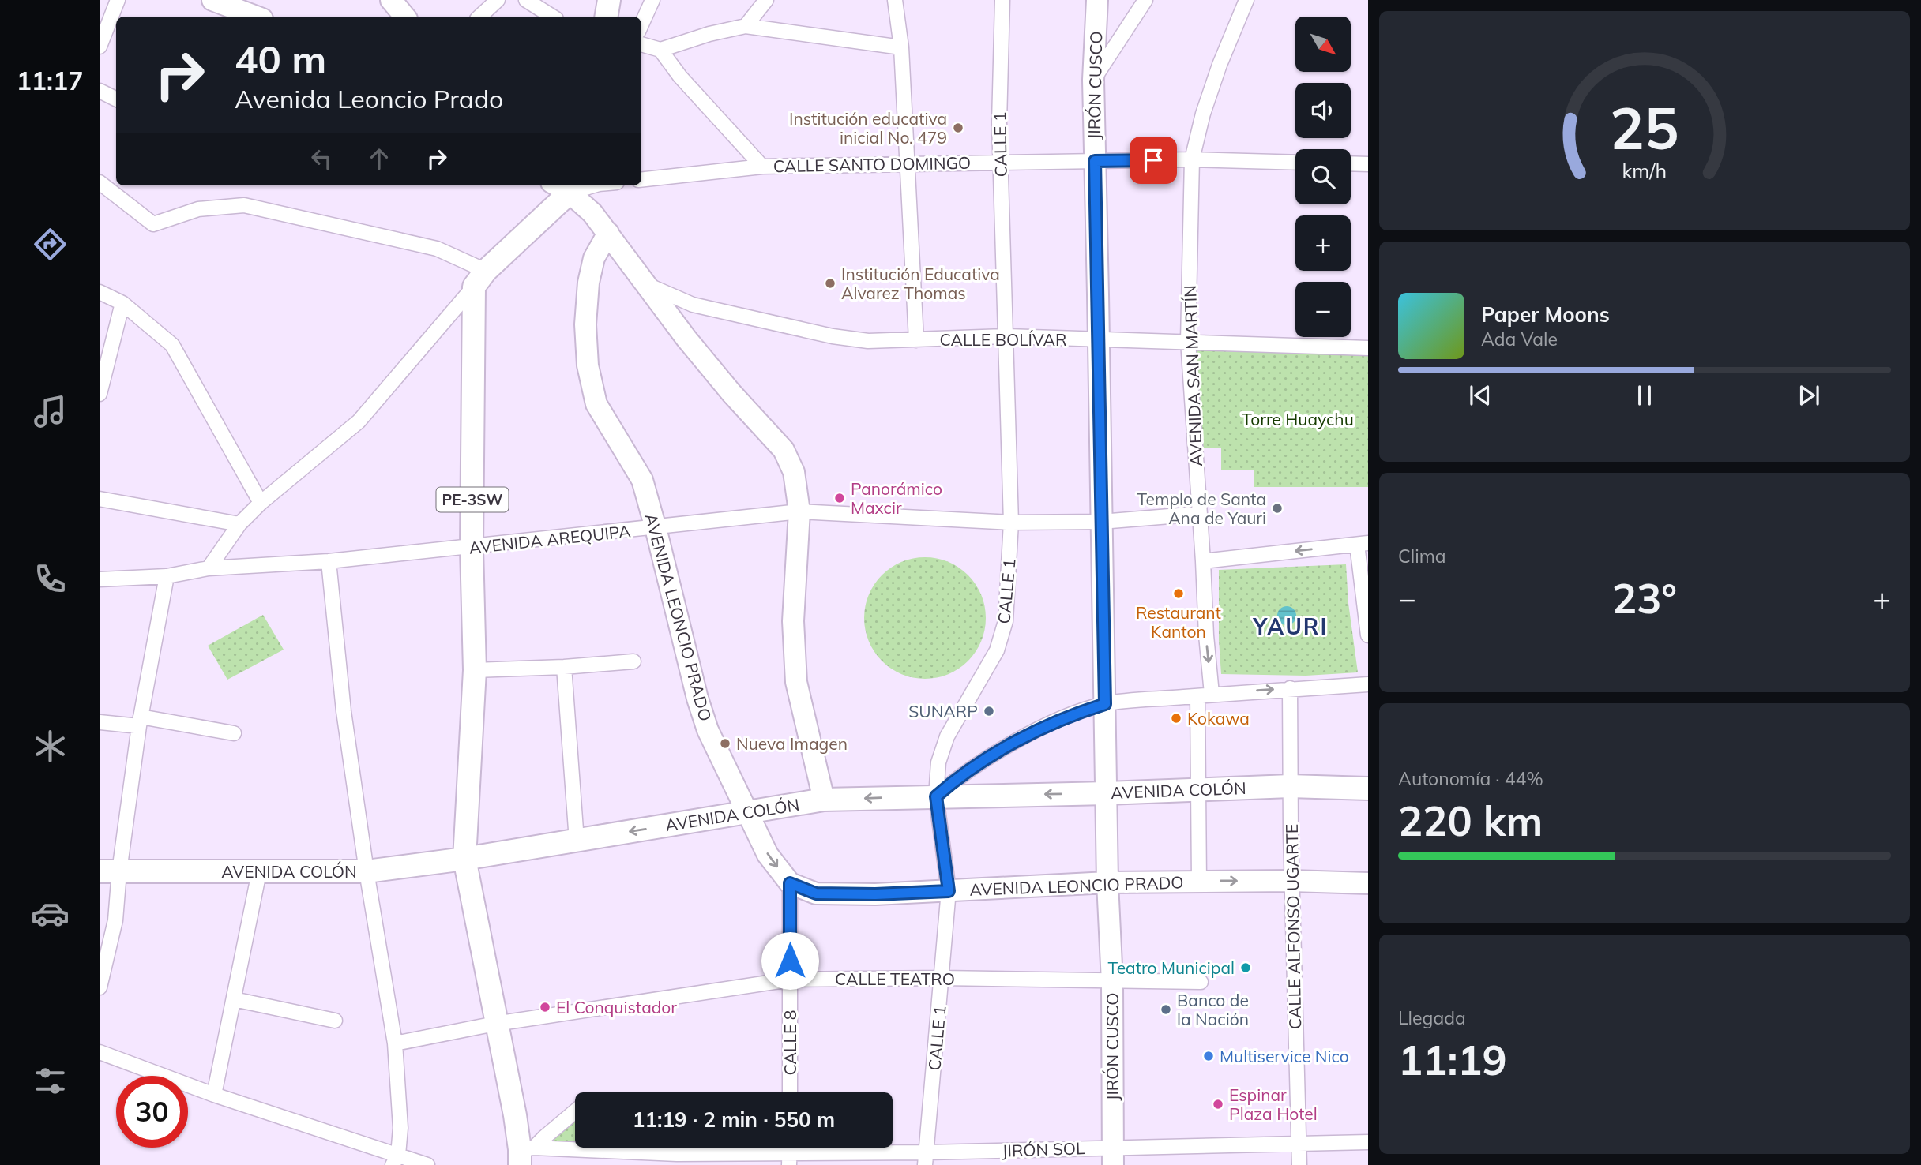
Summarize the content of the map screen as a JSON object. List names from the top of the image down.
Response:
{
  "streets": {
    "main road": ["PE-3SW", "AVENIDA COLÓN"],
    "street": [
      "JIRÓN CUSCO",
      "CALLE 1",
      "CALLE SANTO DOMINGO",
      "CALLE BOLÍVAR",
      "AVENIDA SAN MARTÍN",
      "AVENIDA AREQUIPA",
      "AVENIDA LEONCIO PRADO",
      "CALLE ALFONSO UGARTE",
      "CALLE TEATRO",
      "CALLE 8",
      "JIRÓN SOL"
    ]
  },
  "crossings": [
    ["JIRÓN CUSCO", "CALLE SANTO DOMINGO"],
    ["JIRÓN CUSCO", "CALLE BOLÍVAR"],
    ["JIRÓN CUSCO", "AVENIDA AREQUIPA"],
    ["JIRÓN CUSCO", "AVENIDA LEONCIO PRADO"],
    ["JIRÓN CUSCO", "AVENIDA COLÓN"],
    ["JIRÓN CUSCO", "CALLE TEATRO"],
    ["JIRÓN CUSCO", "JIRÓN SOL"],
    ["CALLE 1", "CALLE SANTO DOMINGO"],
    ["CALLE 1", "CALLE BOLÍVAR"],
    ["CALLE 1", "AVENIDA AREQUIPA"],
    ["CALLE 1", "AVENIDA LEONCIO PRADO"],
    ["CALLE 1", "AVENIDA COLÓN"],
    ["CALLE 1", "CALLE TEATRO"],
    ["CALLE 1", "JIRÓN SOL"],
    ["CALLE SANTO DOMINGO", "AVENIDA SAN MARTÍN"],
    ["CALLE BOLÍVAR", "AVENIDA SAN MARTÍN"],
    ["AVENIDA SAN MARTÍN", "AVENIDA AREQUIPA"],
    ["AVENIDA SAN MARTÍN", "AVENIDA LEONCIO PRADO"],
    ["AVENIDA SAN MARTÍN", "AVENIDA COLÓN"],
    ["PE-3SW", "AVENIDA AREQUIPA"],
    ["PE-3SW", "AVENIDA COLÓN"],
    ["AVENIDA AREQUIPA", "AVENIDA LEONCIO PRADO"],
    ["AVENIDA LEONCIO PRADO", "AVENIDA COLÓN"],
    ["AVENIDA LEONCIO PRADO", "CALLE ALFONSO UGARTE"],
    ["AVENIDA LEONCIO PRADO", "CALLE 8"],
    ["AVENIDA COLÓN", "CALLE ALFONSO UGARTE"],
    ["CALLE ALFONSO UGARTE", "JIRÓN SOL"],
    ["CALLE TEATRO", "CALLE 8"]
  ],
  "one_way": ["AVENIDA COLÓN"],
  "districts": ["YAURI"],
  "parks": ["Torre Huaychu"],
  "places": [
    "Institución educativa inicial No. 479",
    "Institución Educativa Alvarez Thomas",
    "Panorámico Maxcir",
    "Templo de Santa Ana de Yauri",
    "Restaurant Kanton",
    "SUNARP",
    "Kokawa",
    "Nueva Imagen",
    "Teatro Municipal",
    "El Conquistador",
    "Banco de la Nación",
    "Multiservice Nico",
    "Espinar Plaza Hotel"
  ],
  "north": "bottom right",
  "page": {
    "tabs": "11:17",
    "map_buttons": ["+", "−"],
    "turn": ["40 m", "Avenida Leoncio Prado"],
    "song": ["Paper Moons", "Ada Vale"],
    "tile": [
      "Clima",
      ["Autonomía · 44%", "220 km"],
      ["Llegada", "11:19"]
    ],
    "heat": ["−", "23°", "+"],
    "limit": "30",
    "trip": "11:19 · 2 min · 550 m",
    "gauge": ["25", "km/h"]
  }
}
